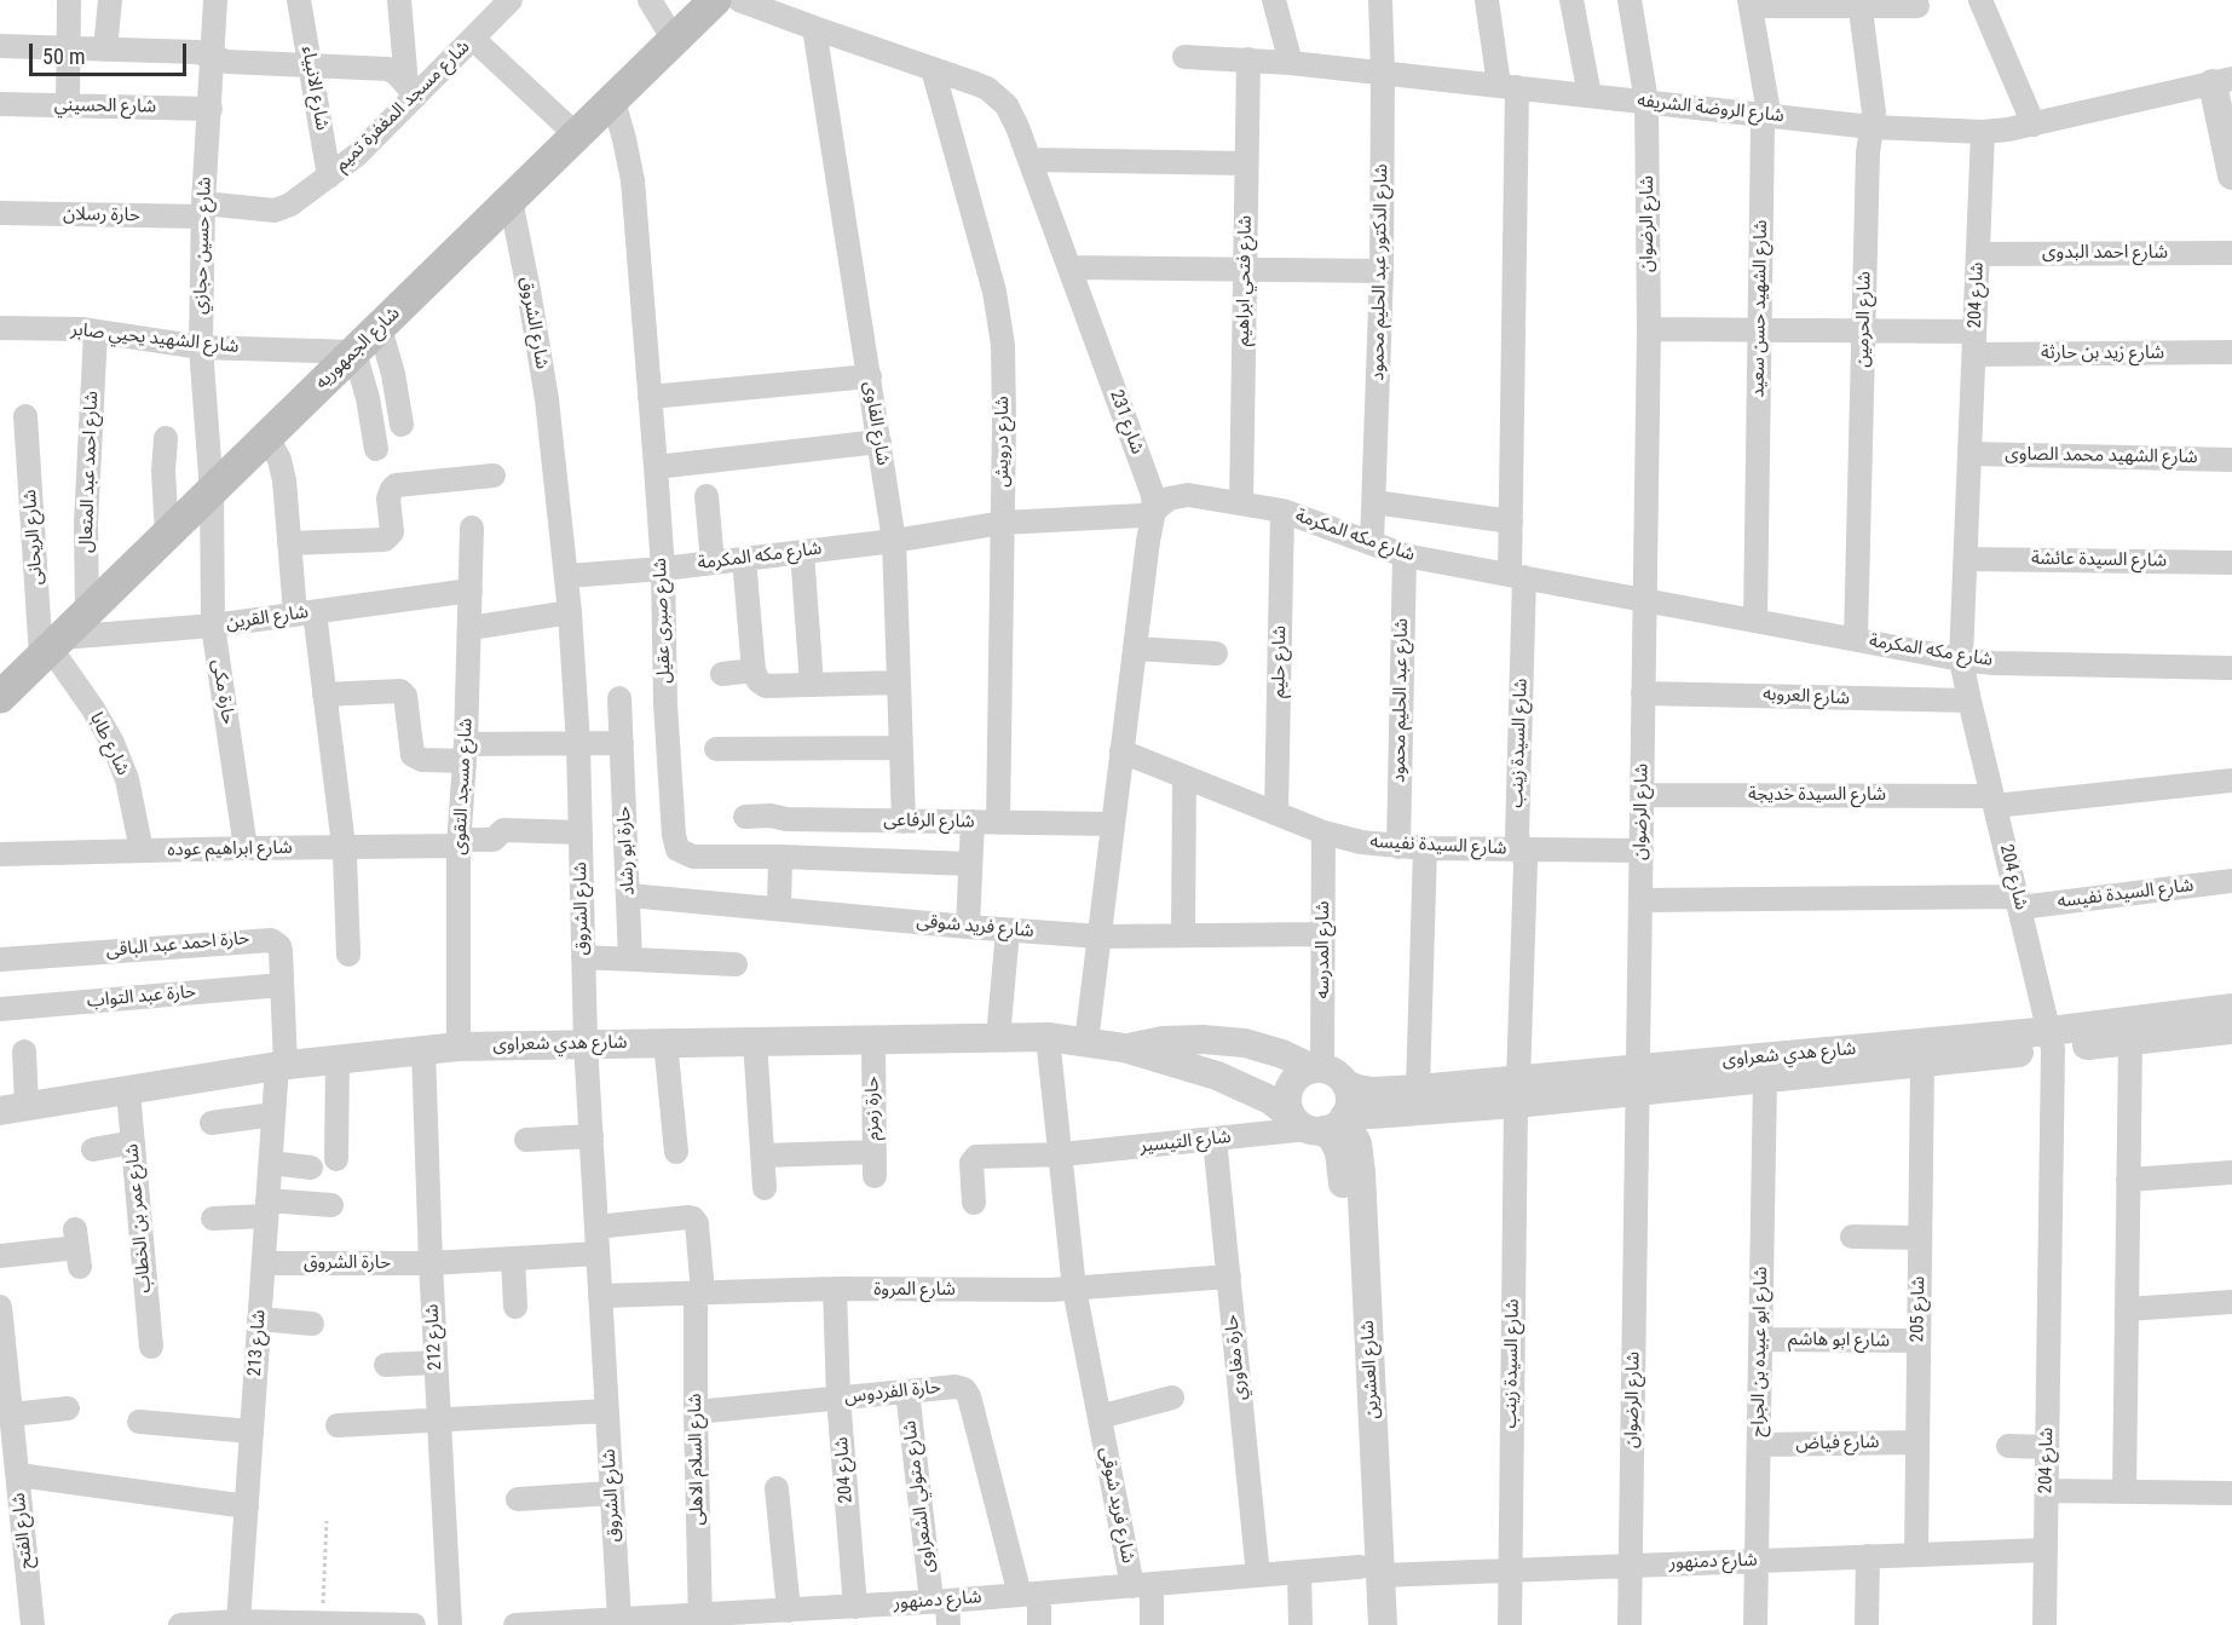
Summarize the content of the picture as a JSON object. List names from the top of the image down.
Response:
{
  "streets": {
    "main road": ["شارع الجمهوريه"],
    "street": [
      "شارع الانبياء",
      "شارع الحسيني",
      "شارع مسجد المغفرة تميم",
      "شارع الروضة الشريفه",
      "حارة رسلان",
      "شارع الرضوان",
      "شارع حسين حجازي",
      "شارع احمد البدوى",
      "شارع الدكتور عبد الحليم محمود",
      "شارع فتحي ابراهيم",
      "شارع 204",
      "شارع الشهيد حسن سعيد",
      "شارع الحرمين",
      "شارع الشروق",
      "شارع الشهيد يحيي صابر",
      "شارع زيد بن حارثة",
      "شارع 231",
      "شارع الفاوى",
      "شارع درويش",
      "شارع الشهيد محمد الصاوى",
      "شارع احمد عبد المتعال",
      "شارع مكه المكرمة",
      "شارع الريحانى",
      "شارع السيدة عائشة",
      "شارع القرين",
      "شارع صبرى عقيل",
      "شارع حليم",
      "حارة مكى",
      "شارع العروبه",
      "شارع عبد الحليم محمود",
      "شارع السيدة زينب",
      "شارع طابا",
      "شارع مسجد التقوى",
      "شارع السيدة خديجة",
      "شارع الرفاعى",
      "شارع السيدة نفيسه",
      "شارع ابراهيم عوده",
      "حارة ابو رشاد",
      "شارع فريد شوقى",
      "حارة احمد عبد الباقى",
      "شارع المدرسه",
      "حارة عبد التواب",
      "شارع هدي شعراوى",
      "حارة زمزم",
      "شارع التيسير",
      "شارع عمر بن الخطاب",
      "حارة الشروق",
      "شارع المروة",
      "شارع 205",
      "شارع 212",
      "شارع ابو هاشم",
      "شارع 213",
      "شارع ابو عبيده بن الجراح",
      "حارة مغاوري",
      "شارع العشرين",
      "حارة الفردوس",
      "شارع فياض",
      "شارع السلام الاهلى",
      "شارع متولي الشعراوى",
      "شارع الفتح",
      "شارع دمنهور"
    ]
  },
  "crossings": [
    ["شارع الانبياء", "شارع مسجد المغفرة تميم"],
    ["شارع الحسيني", "شارع حسين حجازي"],
    ["شارع مسجد المغفرة تميم", "حارة رسلان"],
    ["شارع مسجد المغفرة تميم", "شارع حسين حجازي"],
    ["شارع الروضة الشريفه", "شارع الرضوان"],
    ["شارع الروضة الشريفه", "شارع الدكتور عبد الحليم محمود"],
    ["شارع الروضة الشريفه", "شارع فتحي ابراهيم"],
    ["شارع الروضة الشريفه", "شارع 204"],
    ["شارع الروضة الشريفه", "شارع الشهيد حسن سعيد"],
    ["شارع الروضة الشريفه", "شارع الحرمين"],
    ["شارع الروضة الشريفه", "شارع السيدة زينب"],
    ["حارة رسلان", "شارع حسين حجازي"],
    ["شارع الرضوان", "شارع زيد بن حارثة"],
    ["شارع الرضوان", "شارع مكه المكرمة"],
    ["شارع الرضوان", "شارع العروبه"],
    ["شارع الرضوان", "شارع السيدة خديجة"],
    ["شارع الرضوان", "شارع السيدة نفيسه"],
    ["شارع الرضوان", "شارع هدي شعراوى"],
    ["شارع الرضوان", "شارع دمنهور"],
    ["شارع حسين حجازي", "شارع الشهيد يحيي صابر"],
    ["شارع حسين حجازي", "شارع الجمهوريه"],
    ["شارع حسين حجازي", "حارة مكى"],
    ["شارع احمد البدوى", "شارع 204"],
    ["شارع الدكتور عبد الحليم محمود", "شارع مكه المكرمة"],
    ["شارع فتحي ابراهيم", "شارع مكه المكرمة"],
    ["شارع 204", "شارع زيد بن حارثة"],
    ["شارع 204", "شارع الشهيد محمد الصاوى"],
    ["شارع 204", "شارع مكه المكرمة"],
    ["شارع 204", "شارع السيدة عائشة"],
    ["شارع 204", "شارع العروبه"],
    ["شارع 204", "شارع السيدة خديجة"],
    ["شارع 204", "شارع السيدة نفيسه"],
    ["شارع 204", "شارع هدي شعراوى"],
    ["شارع 204", "شارع المروة"],
    ["شارع 204", "حارة الفردوس"],
    ["شارع 204", "شارع دمنهور"],
    ["شارع الشهيد حسن سعيد", "شارع زيد بن حارثة"],
    ["شارع الشهيد حسن سعيد", "شارع مكه المكرمة"],
    ["شارع الحرمين", "شارع زيد بن حارثة"],
    ["شارع الحرمين", "شارع مكه المكرمة"],
    ["شارع الشروق", "شارع الجمهوريه"],
    ["شارع الشروق", "شارع مكه المكرمة"],
    ["شارع الشروق", "شارع ابراهيم عوده"],
    ["شارع الشروق", "شارع هدي شعراوى"],
    ["شارع الشروق", "حارة الشروق"],
    ["شارع الشروق", "شارع المروة"],
    ["شارع الشروق", "شارع السلام الاهلى"],
    ["شارع الشروق", "شارع دمنهور"],
    ["شارع الشهيد يحيي صابر", "شارع الجمهوريه"],
    ["شارع الشهيد يحيي صابر", "شارع احمد عبد المتعال"],
    ["شارع الجمهوريه", "شارع احمد عبد المتعال"],
    ["شارع الجمهوريه", "شارع الريحانى"],
    ["شارع الجمهوريه", "شارع القرين"],
    ["شارع الجمهوريه", "شارع صبرى عقيل"],
    ["شارع الجمهوريه", "حارة مكى"],
    ["شارع الجمهوريه", "شارع طابا"],
    ["شارع 231", "شارع الفاوى"],
    ["شارع 231", "شارع درويش"],
    ["شارع 231", "شارع مكه المكرمة"],
    ["شارع 231", "شارع الرفاعى"],
    ["شارع 231", "شارع السيدة نفيسه"],
    ["شارع 231", "شارع فريد شوقى"],
    ["شارع 231", "شارع هدي شعراوى"],
    ["شارع الفاوى", "شارع مكه المكرمة"],
    ["شارع الفاوى", "شارع الرفاعى"],
    ["شارع درويش", "شارع مكه المكرمة"],
    ["شارع درويش", "شارع الرفاعى"],
    ["شارع مكه المكرمة", "شارع صبرى عقيل"],
    ["شارع مكه المكرمة", "شارع حليم"],
    ["شارع مكه المكرمة", "شارع عبد الحليم محمود"],
    ["شارع مكه المكرمة", "شارع السيدة زينب"],
    ["شارع الريحانى", "شارع القرين"],
    ["شارع الريحانى", "شارع طابا"],
    ["شارع القرين", "حارة مكى"],
    ["شارع القرين", "شارع طابا"],
    ["شارع القرين", "شارع مسجد التقوى"],
    ["شارع حليم", "شارع السيدة نفيسه"],
    ["حارة مكى", "شارع ابراهيم عوده"],
    ["شارع عبد الحليم محمود", "شارع السيدة نفيسه"],
    ["شارع السيدة زينب", "شارع السيدة نفيسه"],
    ["شارع السيدة زينب", "شارع هدي شعراوى"],
    ["شارع السيدة زينب", "شارع دمنهور"],
    ["شارع طابا", "شارع ابراهيم عوده"],
    ["شارع مسجد التقوى", "شارع ابراهيم عوده"],
    ["شارع مسجد التقوى", "شارع هدي شعراوى"],
    ["شارع السيدة نفيسه", "شارع المدرسه"],
    ["حارة ابو رشاد", "شارع فريد شوقى"],
    ["شارع فريد شوقى", "شارع المدرسه"],
    ["شارع فريد شوقى", "شارع هدي شعراوى"],
    ["شارع فريد شوقى", "شارع التيسير"],
    ["شارع فريد شوقى", "شارع المروة"],
    ["شارع فريد شوقى", "شارع دمنهور"],
    ["حارة احمد عبد الباقى", "حارة عبد التواب"],
    ["حارة احمد عبد الباقى", "شارع هدي شعراوى"],
    ["حارة احمد عبد الباقى", "شارع 213"],
    ["شارع المدرسه", "شارع هدي شعراوى"],
    ["شارع هدي شعراوى", "حارة زمزم"],
    ["شارع هدي شعراوى", "شارع التيسير"],
    ["شارع هدي شعراوى", "شارع عمر بن الخطاب"],
    ["شارع هدي شعراوى", "شارع 205"],
    ["شارع هدي شعراوى", "شارع 212"],
    ["شارع هدي شعراوى", "شارع 213"],
    ["شارع هدي شعراوى", "شارع ابو عبيده بن الجراح"],
    ["شارع هدي شعراوى", "شارع العشرين"],
    ["شارع التيسير", "حارة مغاوري"],
    ["شارع التيسير", "شارع العشرين"],
    ["حارة الشروق", "شارع 212"],
    ["حارة الشروق", "شارع 213"],
    ["شارع المروة", "حارة مغاوري"],
    ["شارع المروة", "شارع السلام الاهلى"],
    ["شارع 205", "شارع ابو هاشم"],
    ["شارع 205", "شارع فياض"],
    ["شارع 205", "شارع دمنهور"],
    ["شارع ابو هاشم", "شارع ابو عبيده بن الجراح"],
    ["شارع ابو عبيده بن الجراح", "شارع فياض"],
    ["شارع ابو عبيده بن الجراح", "شارع دمنهور"],
    ["حارة مغاوري", "شارع دمنهور"],
    ["شارع العشرين", "شارع دمنهور"],
    ["حارة الفردوس", "شارع السلام الاهلى"],
    ["حارة الفردوس", "شارع متولي الشعراوى"],
    ["حارة الفردوس", "شارع دمنهور"],
    ["شارع السلام الاهلى", "شارع دمنهور"],
    ["شارع متولي الشعراوى", "شارع دمنهور"]
  ],
  "scale_bar": "50 m"
}
